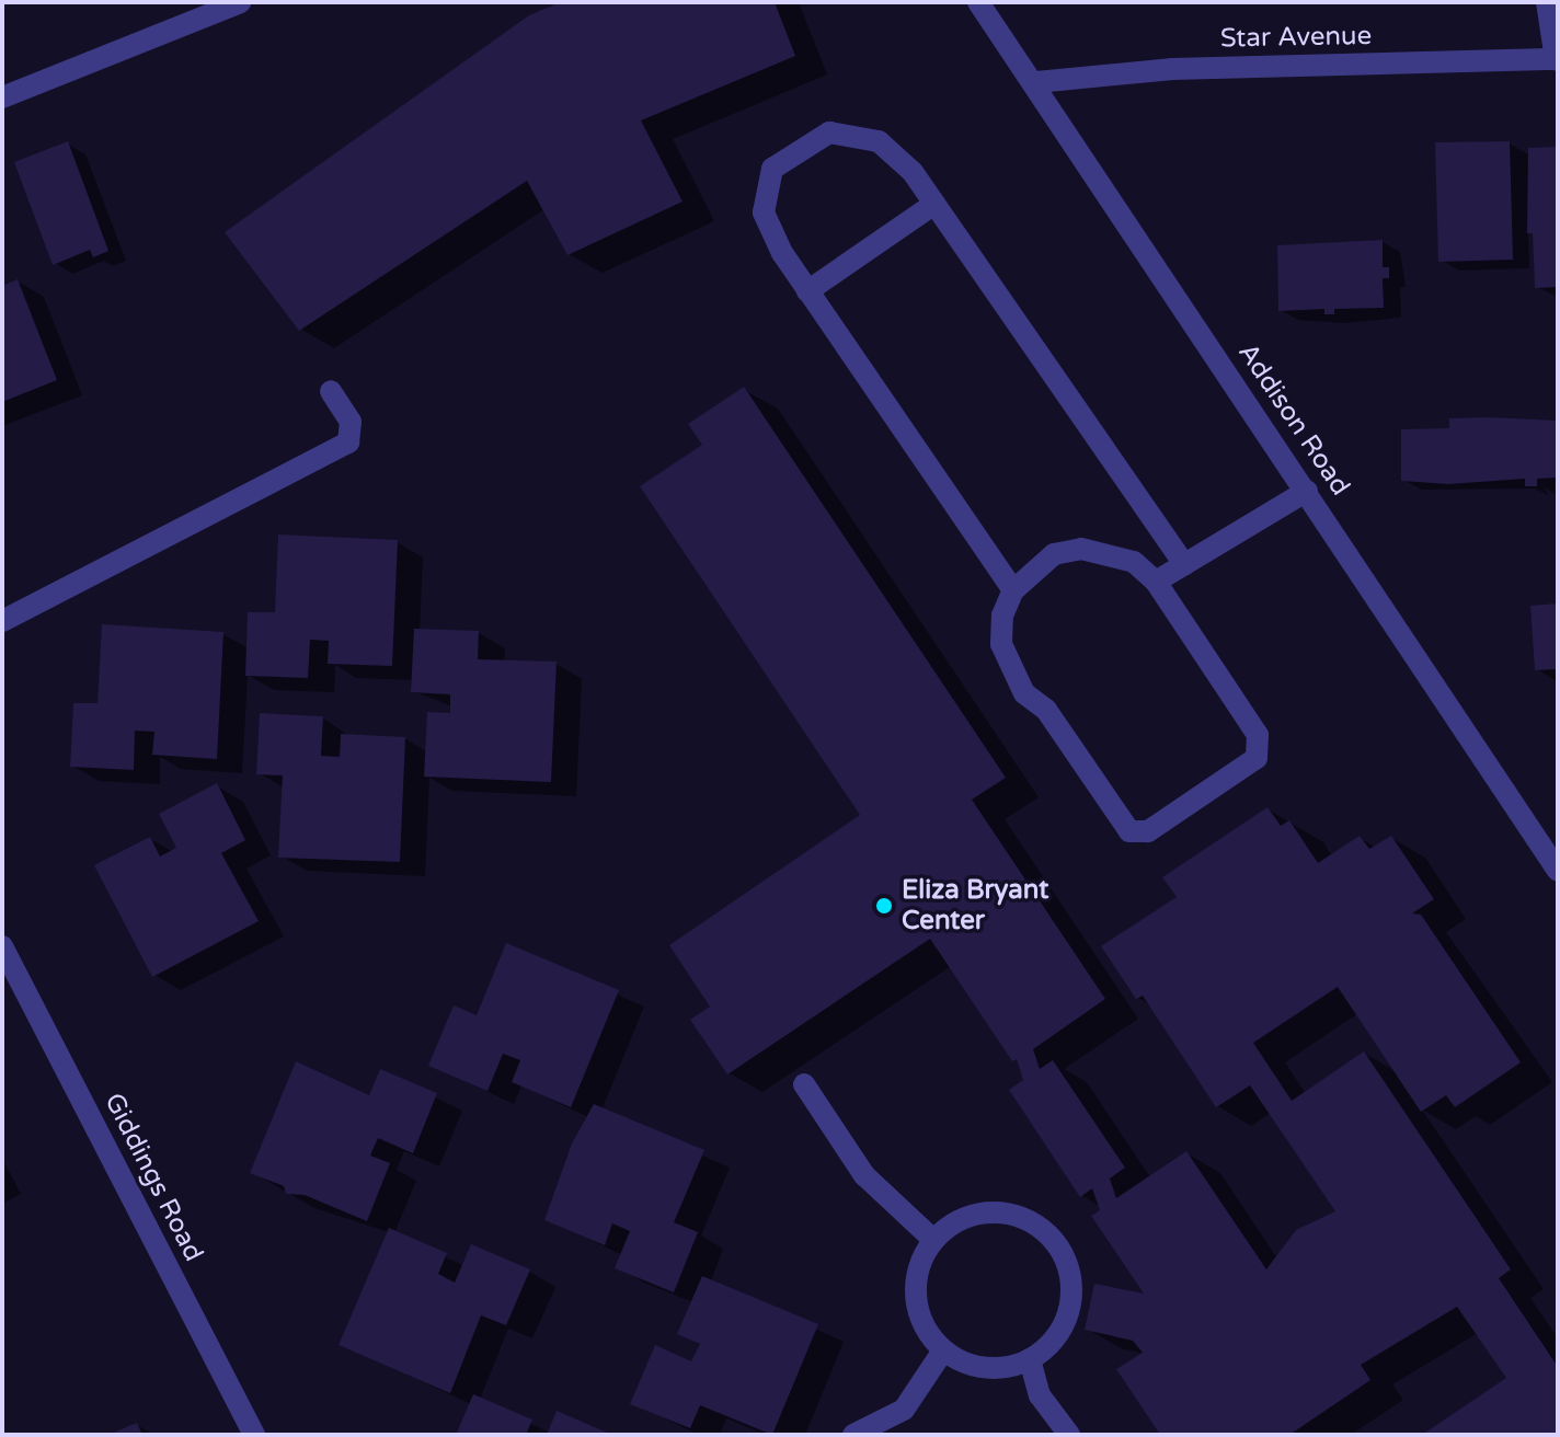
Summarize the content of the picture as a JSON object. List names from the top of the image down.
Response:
{
  "streets": {
    "street": ["Star Avenue", "Addison Road", "Giddings Road"]
  },
  "crossings": [
    ["Star Avenue", "Addison Road"]
  ],
  "places": ["Eliza Bryant Center"]
}
